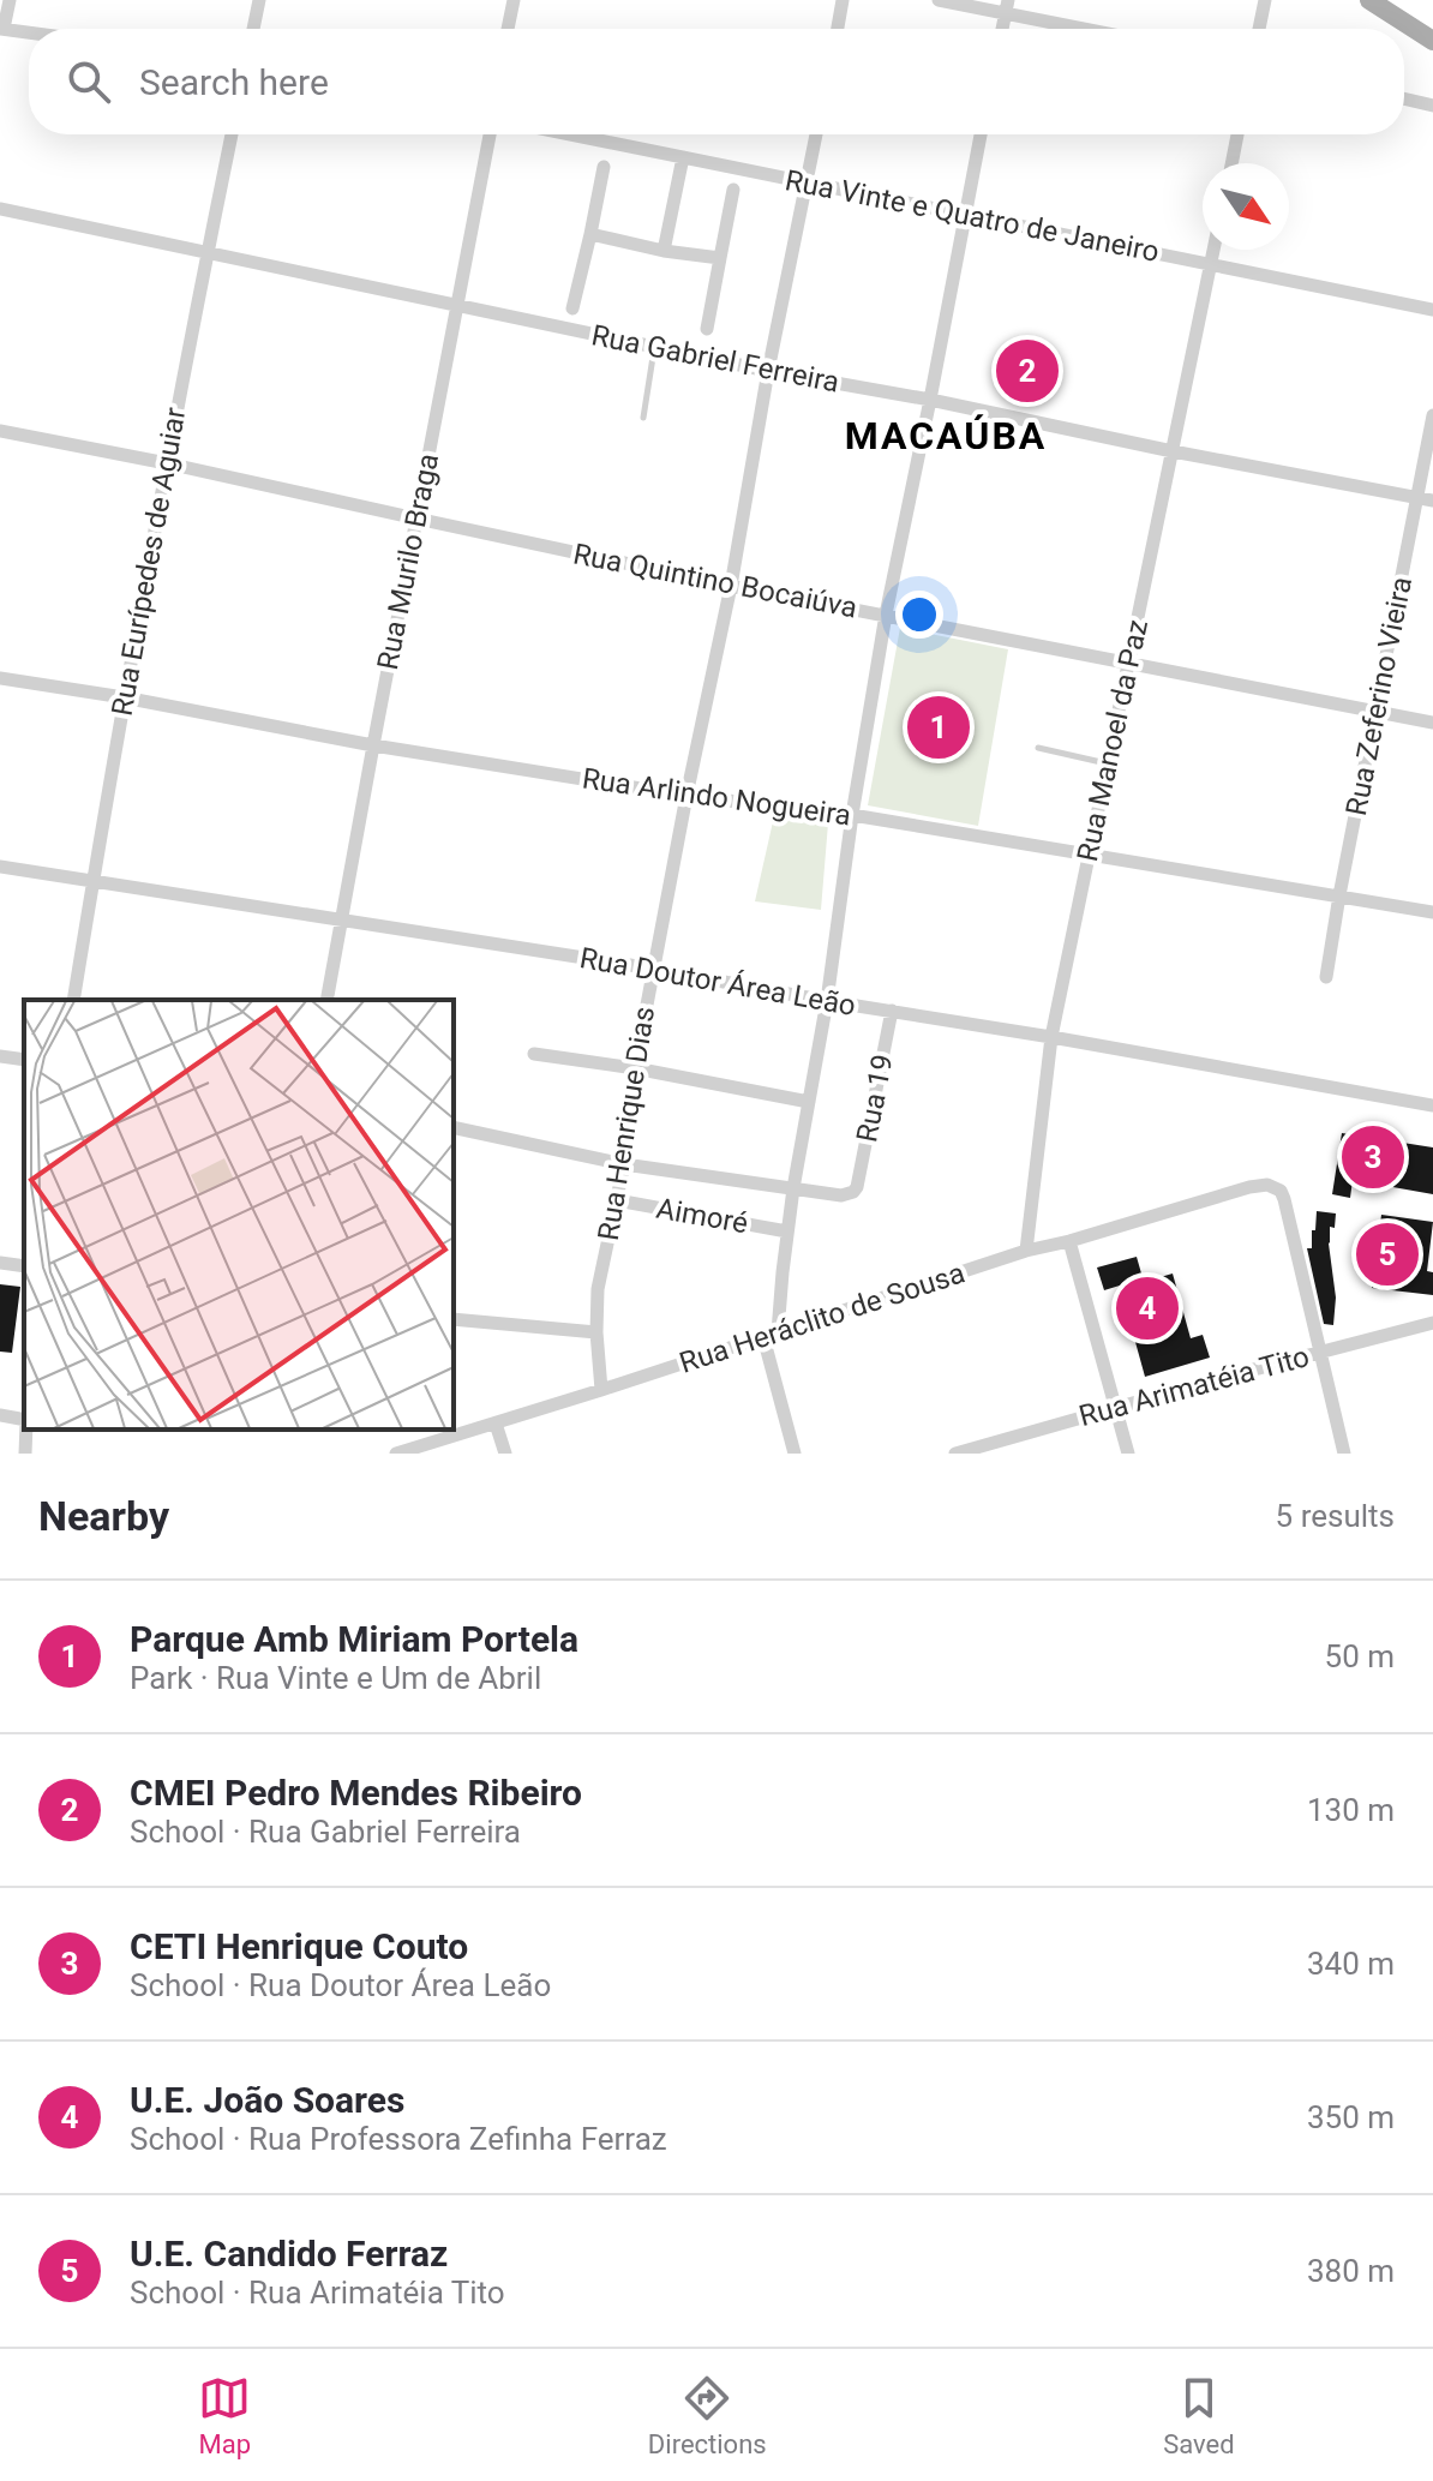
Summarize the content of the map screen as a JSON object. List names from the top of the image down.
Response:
{
  "streets": {
    "street": [
      "Rua Vinte e Quatro de Janeiro",
      "Rua Gabriel Ferreira",
      "Rua Eurípedes de Aguiar",
      "Rua Murilo Braga",
      "Rua Quintino Bocaiúva",
      "Rua Zeferino Vieira",
      "Rua Manoel da Paz",
      "Rua Arlindo Nogueira",
      "Rua Doutor Área Leão",
      "Rua 19",
      "Rua Henrique Dias",
      "Aimoré",
      "Rua Heráclito de Sousa",
      "Rua Arimatéia Tito"
    ]
  },
  "crossings": [
    ["Rua Vinte e Quatro de Janeiro", "Rua Manoel da Paz"],
    ["Rua Vinte e Quatro de Janeiro", "Rua Henrique Dias"],
    ["Rua Gabriel Ferreira", "Rua Eurípedes de Aguiar"],
    ["Rua Gabriel Ferreira", "Rua Murilo Braga"],
    ["Rua Gabriel Ferreira", "Rua Zeferino Vieira"],
    ["Rua Gabriel Ferreira", "Rua Manoel da Paz"],
    ["Rua Gabriel Ferreira", "Rua Henrique Dias"],
    ["Rua Eurípedes de Aguiar", "Rua Quintino Bocaiúva"],
    ["Rua Eurípedes de Aguiar", "Rua Arlindo Nogueira"],
    ["Rua Eurípedes de Aguiar", "Rua Doutor Área Leão"],
    ["Rua Murilo Braga", "Rua Quintino Bocaiúva"],
    ["Rua Murilo Braga", "Rua Arlindo Nogueira"],
    ["Rua Murilo Braga", "Rua Doutor Área Leão"],
    ["Rua Quintino Bocaiúva", "Rua Zeferino Vieira"],
    ["Rua Quintino Bocaiúva", "Rua Manoel da Paz"],
    ["Rua Quintino Bocaiúva", "Rua Henrique Dias"],
    ["Rua Zeferino Vieira", "Rua Arlindo Nogueira"],
    ["Rua Manoel da Paz", "Rua Arlindo Nogueira"],
    ["Rua Manoel da Paz", "Rua Doutor Área Leão"],
    ["Rua Manoel da Paz", "Rua Heráclito de Sousa"],
    ["Rua Arlindo Nogueira", "Rua Henrique Dias"],
    ["Rua Doutor Área Leão", "Rua 19"],
    ["Rua Doutor Área Leão", "Rua Henrique Dias"],
    ["Rua Henrique Dias", "Aimoré"],
    ["Rua Henrique Dias", "Rua Heráclito de Sousa"],
    ["Rua Heráclito de Sousa", "Rua Arimatéia Tito"]
  ],
  "districts": ["MACAÚBA"],
  "north": "bottom right",
  "page": {
    "search": "Search here",
    "pins": [
      "2",
      "1",
      "3",
      "5",
      "4"
    ],
    "heading": ["Nearby", "5 results"],
    "list": [
      {
        "mark": "1",
        "name": "Parque Amb Miriam Portela",
        "note": "Park · Rua Vinte e Um de Abril",
        "value": "50 m"
      },
      {
        "mark": "2",
        "name": "CMEI Pedro Mendes Ribeiro",
        "note": "School · Rua Gabriel Ferreira",
        "value": "130 m"
      },
      {
        "mark": "3",
        "name": "CETI Henrique Couto",
        "note": "School · Rua Doutor Área Leão",
        "value": "340 m"
      },
      {
        "mark": "4",
        "name": "U.E. João Soares",
        "note": "School · Rua Professora Zefinha Ferraz",
        "value": "350 m"
      },
      {
        "mark": "5",
        "name": "U.E. Candido Ferraz",
        "note": "School · Rua Arimatéia Tito",
        "value": "380 m"
      }
    ],
    "nav": ["Map", "Directions", "Saved"]
  }
}
